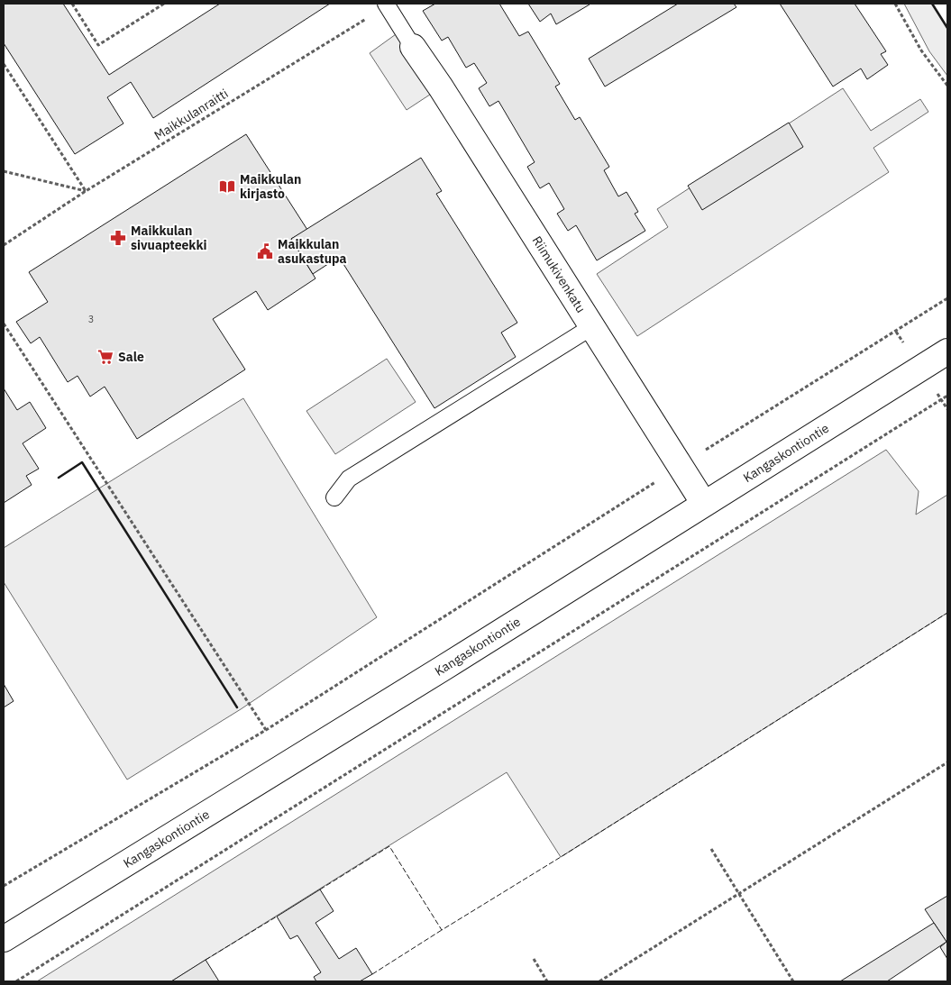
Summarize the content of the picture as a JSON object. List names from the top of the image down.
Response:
{
  "streets": {
    "street": ["Riimukivenkatu", "Kangaskontiontie"],
    "path": ["Maikkulanraitti"]
  },
  "crossings": [
    ["Riimukivenkatu", "Kangaskontiontie"]
  ],
  "places": {
    "library": ["Maikkulan kirjasto"],
    "pharmacy": ["Maikkulan sivuapteekki"],
    "public building": ["Maikkulan asukastupa"],
    "supermarket": ["Sale"]
  },
  "house_numbers": ["3"]
}
